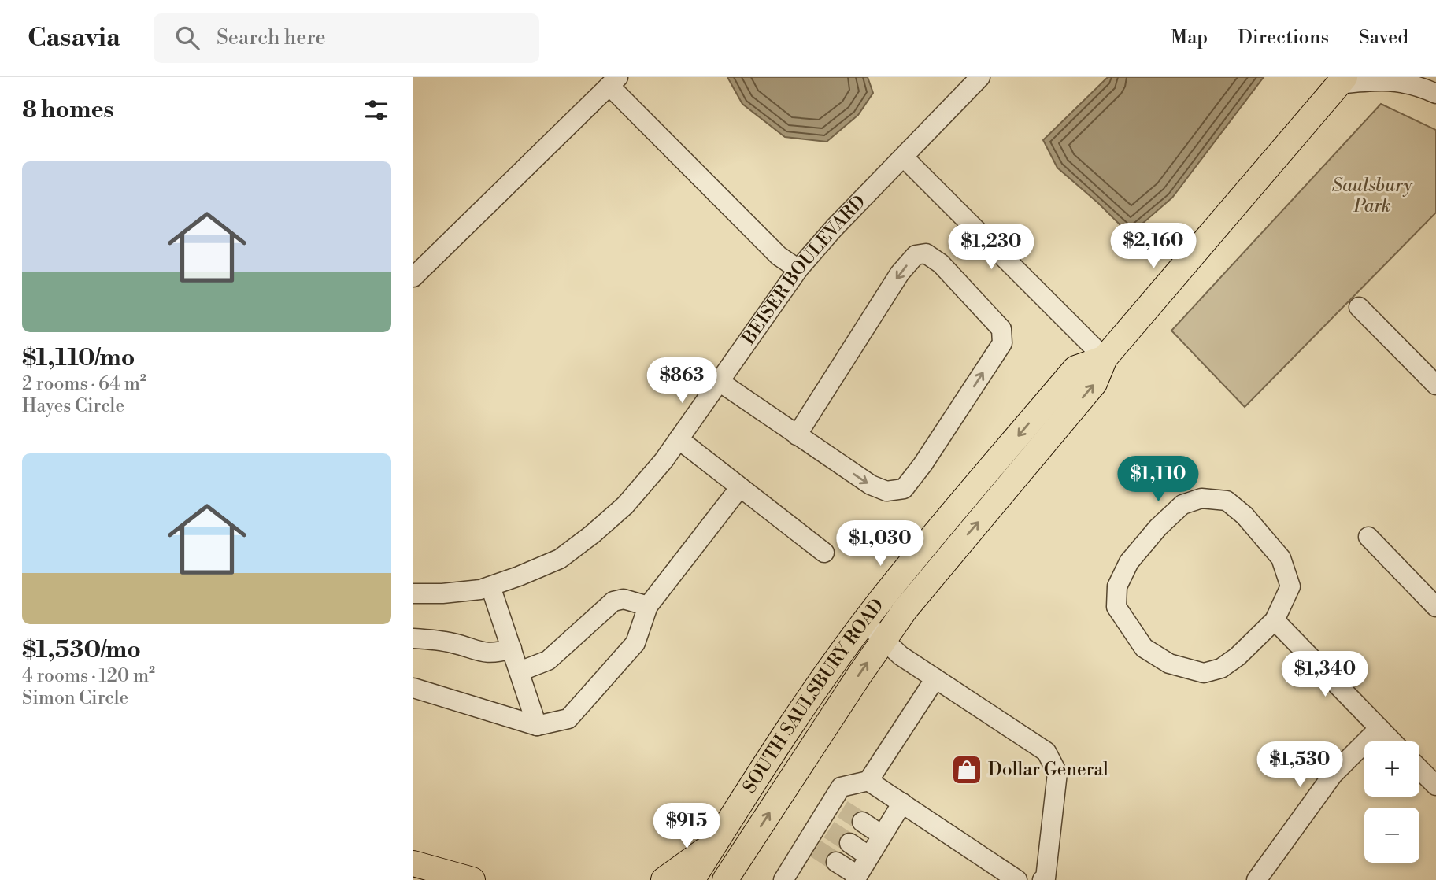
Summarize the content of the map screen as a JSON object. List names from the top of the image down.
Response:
{
  "streets": {
    "main road": ["SOUTH SAULSBURY ROAD"],
    "street": ["BEISER BOULEVARD"]
  },
  "parks": ["Saulsbury Park"],
  "places": {
    "shop": ["Dollar General"]
  },
  "page": {
    "header": "Casavia",
    "search": "Search here",
    "nav": ["Map", "Directions", "Saved"],
    "heading": "8 homes",
    "list": [
      {
        "name": "$1,110/mo",
        "note": "2 rooms · 64 m² · Hayes Circle"
      },
      {
        "name": "$1,530/mo",
        "note": "4 rooms · 120 m² · Simon Circle"
      }
    ],
    "price": [
      "$2,160",
      "$1,230",
      "$863",
      "$1,110",
      "$1,030",
      "$1,340",
      "$1,530",
      "$915"
    ],
    "map_buttons": ["+", "−"]
  }
}
